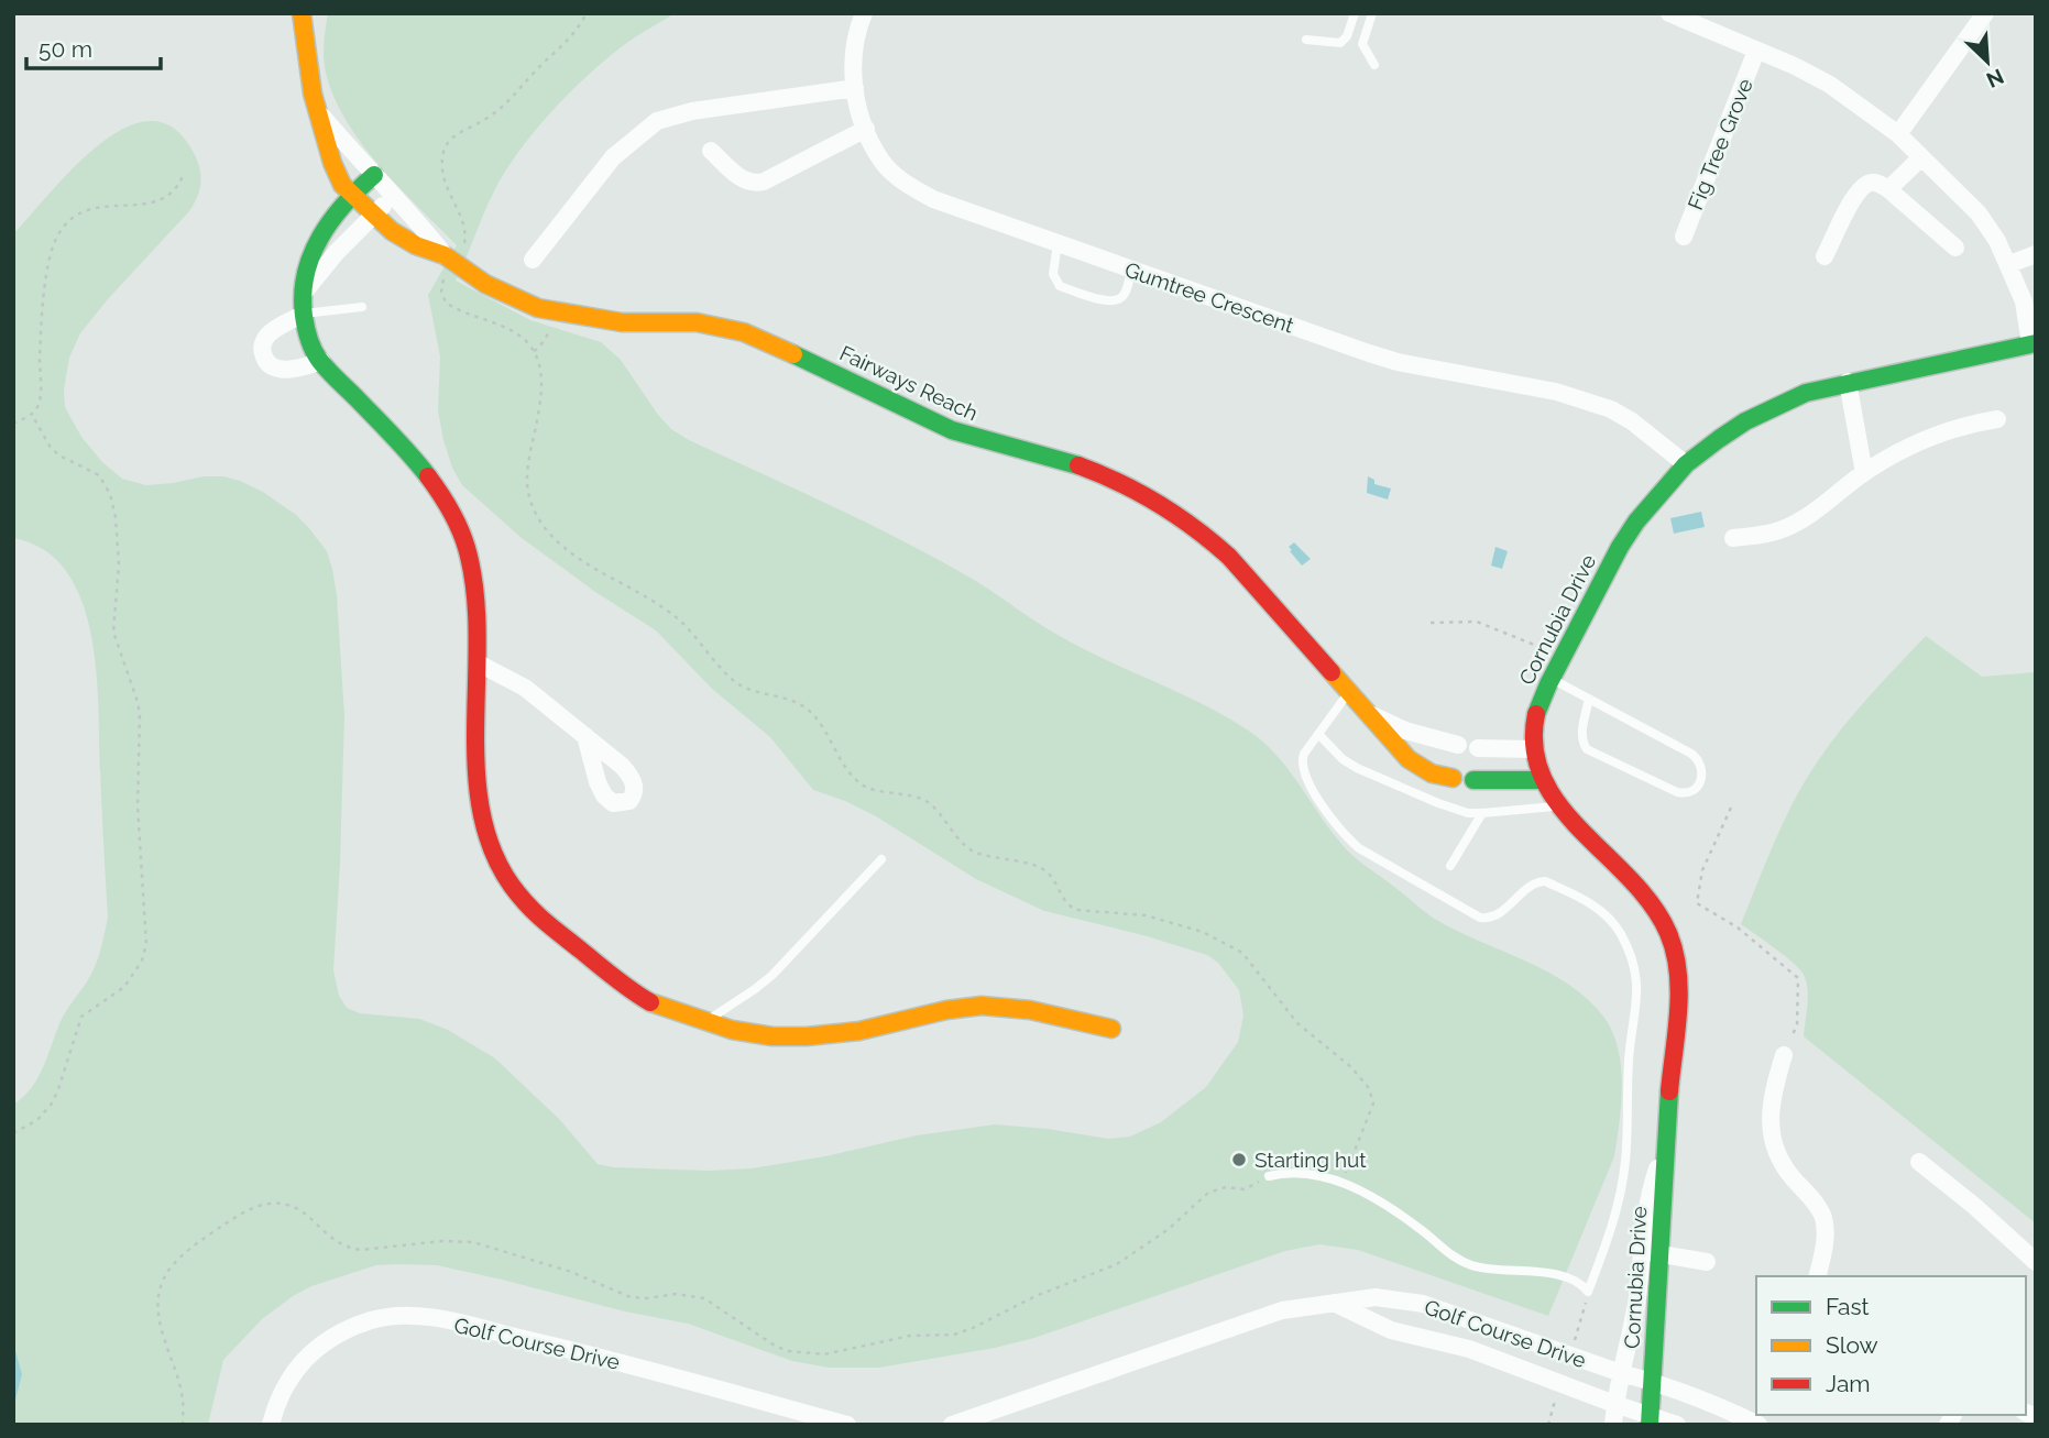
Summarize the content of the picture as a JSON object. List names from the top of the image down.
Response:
{
  "streets": {
    "street": [
      "Fig Tree Grove",
      "Gumtree Crescent",
      "Fairways Reach",
      "Cornubia Drive",
      "Golf Course Drive"
    ]
  },
  "crossings": [
    ["Gumtree Crescent", "Cornubia Drive"],
    ["Cornubia Drive", "Golf Course Drive"]
  ],
  "places": ["Starting hut"],
  "legend": ["Fast", "Slow", "Jam"],
  "scale_bar": "50 m",
  "north": "bottom right"
}
